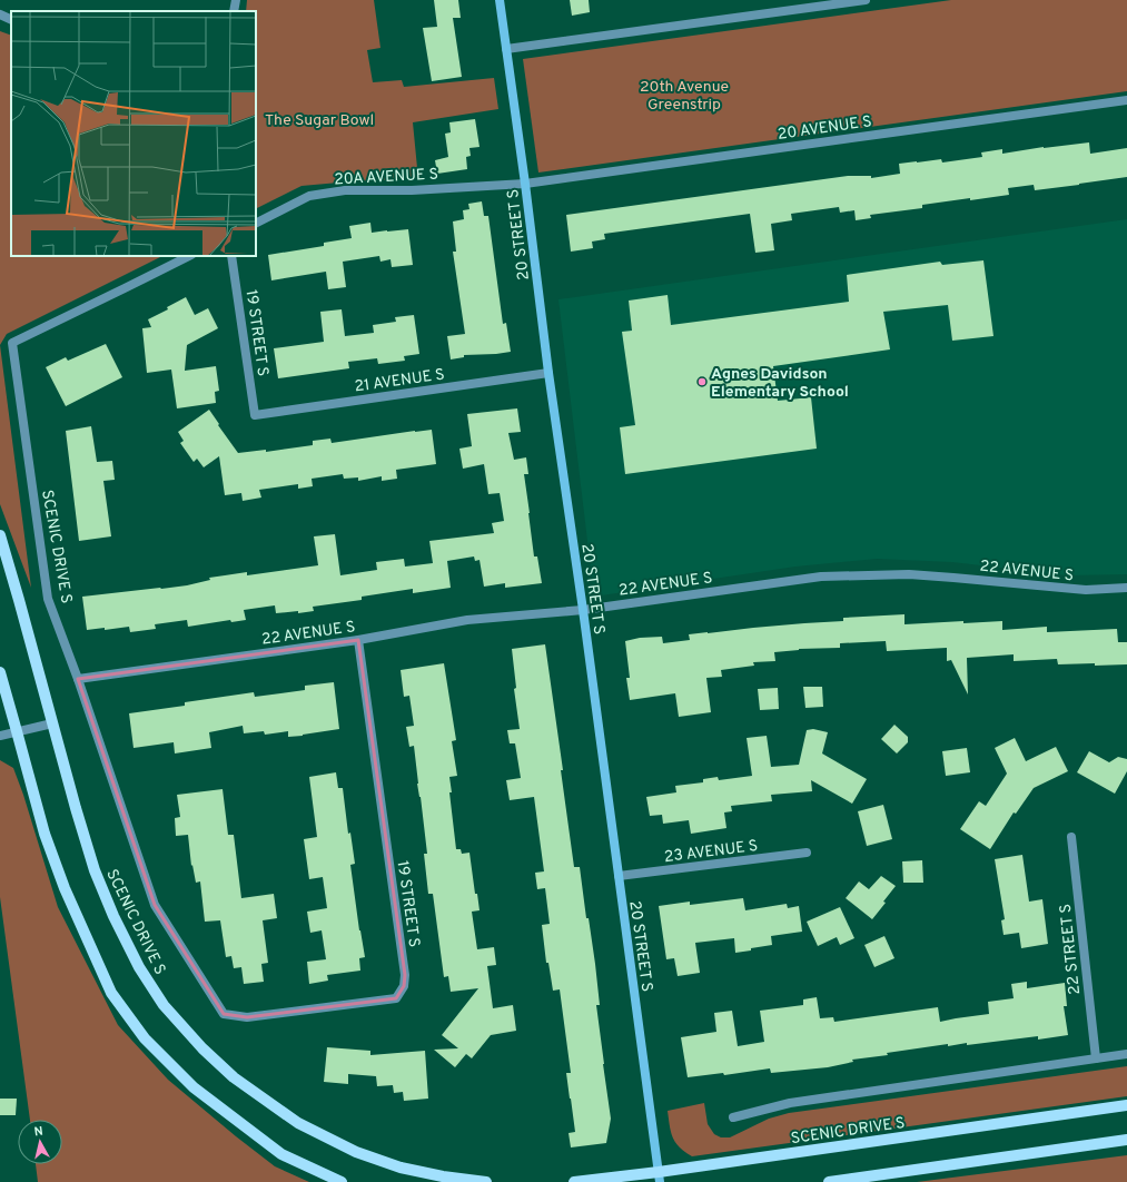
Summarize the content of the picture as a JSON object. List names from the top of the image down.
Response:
{
  "streets": {
    "main road": ["SCENIC DRIVE S"],
    "street": [
      "20 AVENUE S",
      "20A AVENUE S",
      "20 STREET S",
      "19 STREET S",
      "21 AVENUE S",
      "22 AVENUE S",
      "23 AVENUE S",
      "22 STREET S"
    ]
  },
  "crossings": [
    ["20 AVENUE S", "20A AVENUE S"],
    ["20 AVENUE S", "20 STREET S"],
    ["20A AVENUE S", "20 STREET S"],
    ["20 STREET S", "21 AVENUE S"],
    ["20 STREET S", "SCENIC DRIVE S"],
    ["20 STREET S", "22 AVENUE S"],
    ["20 STREET S", "23 AVENUE S"],
    ["19 STREET S", "21 AVENUE S"],
    ["19 STREET S", "SCENIC DRIVE S"],
    ["19 STREET S", "22 AVENUE S"],
    ["SCENIC DRIVE S", "22 AVENUE S"]
  ],
  "parks": ["20th Avenue Greenstrip", "The Sugar Bowl"],
  "places": ["Agnes Davidson Elementary School"],
  "north": "top"
}
